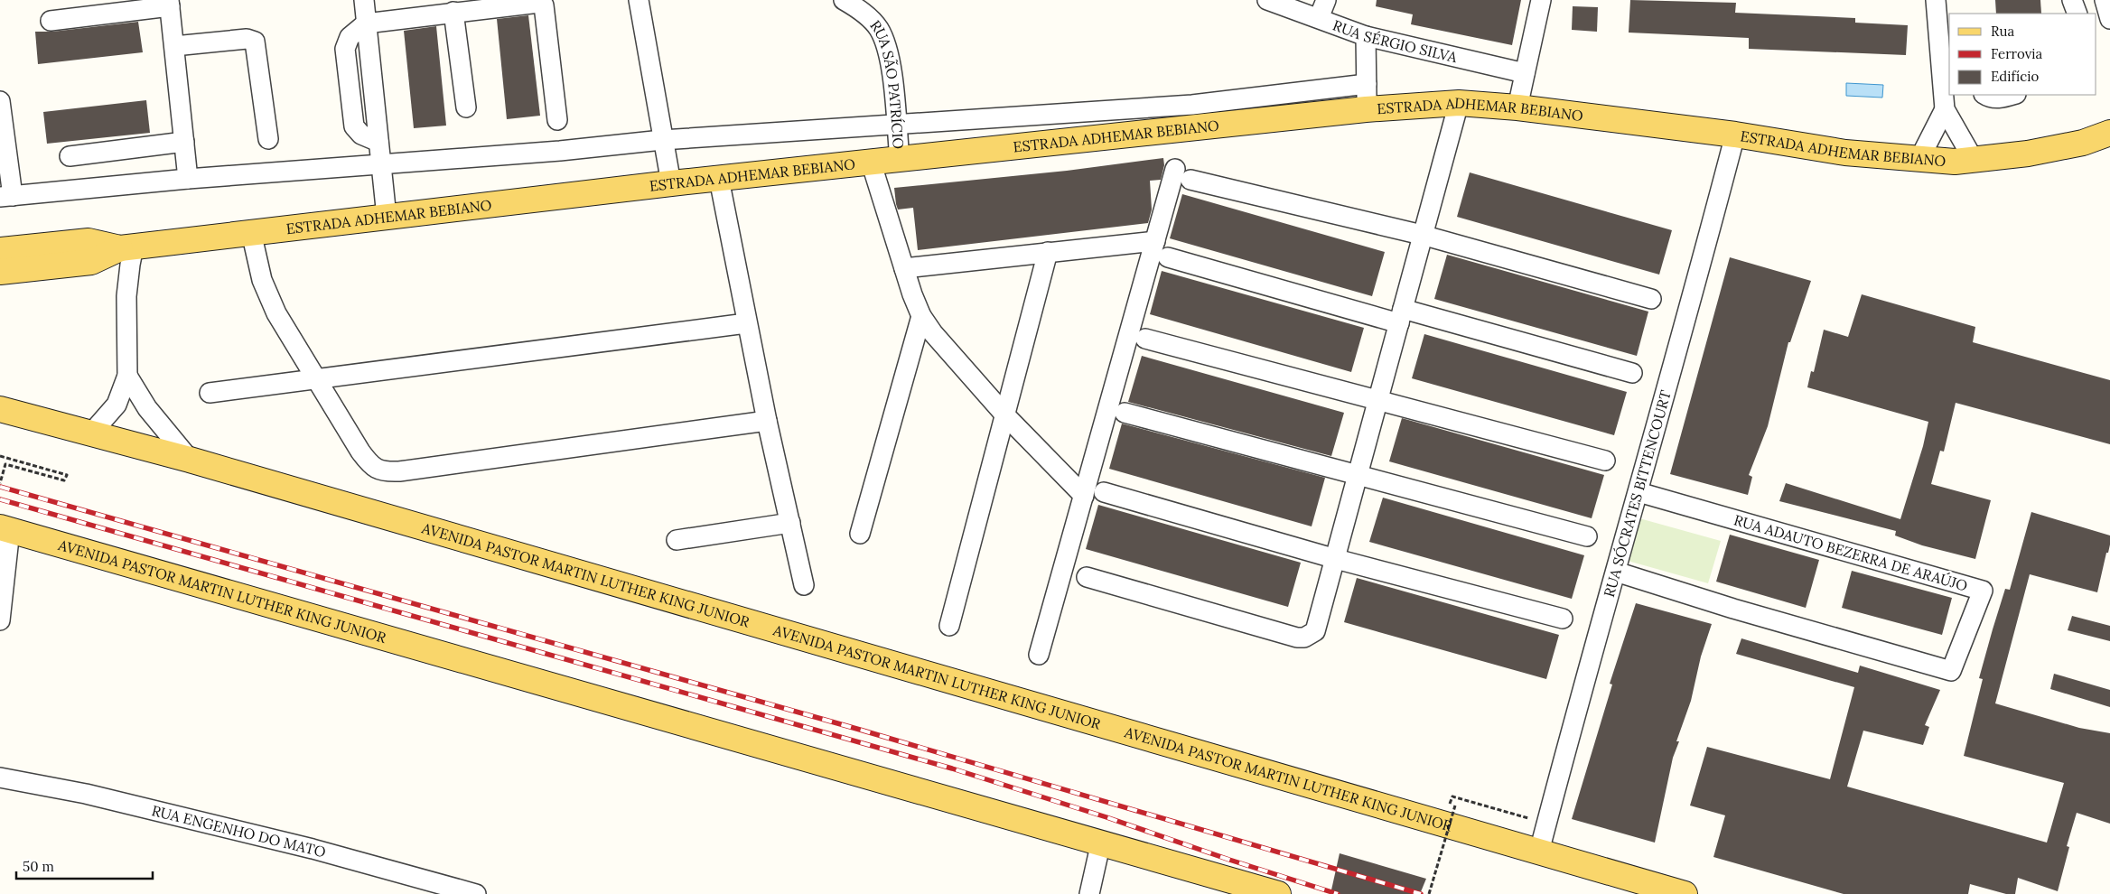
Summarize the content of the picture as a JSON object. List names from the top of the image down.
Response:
{
  "streets": {
    "main road": ["ESTRADA ADHEMAR BEBIANO", "AVENIDA PASTOR MARTIN LUTHER KING JUNIOR"],
    "street": [
      "RUA SÉRGIO SILVA",
      "RUA SÃO PATRÍCIO",
      "RUA SÓCRATES BITTENCOURT",
      "RUA ADAUTO BEZERRA DE ARAÚJO",
      "RUA ENGENHO DO MATO"
    ]
  },
  "crossings": [
    ["RUA SÃO PATRÍCIO", "ESTRADA ADHEMAR BEBIANO"],
    ["ESTRADA ADHEMAR BEBIANO", "RUA SÓCRATES BITTENCOURT"],
    ["RUA SÓCRATES BITTENCOURT", "RUA ADAUTO BEZERRA DE ARAÚJO"],
    ["RUA SÓCRATES BITTENCOURT", "AVENIDA PASTOR MARTIN LUTHER KING JUNIOR"]
  ],
  "legend": ["Rua", "Ferrovia", "Edifício"],
  "scale_bar": "50 m"
}
